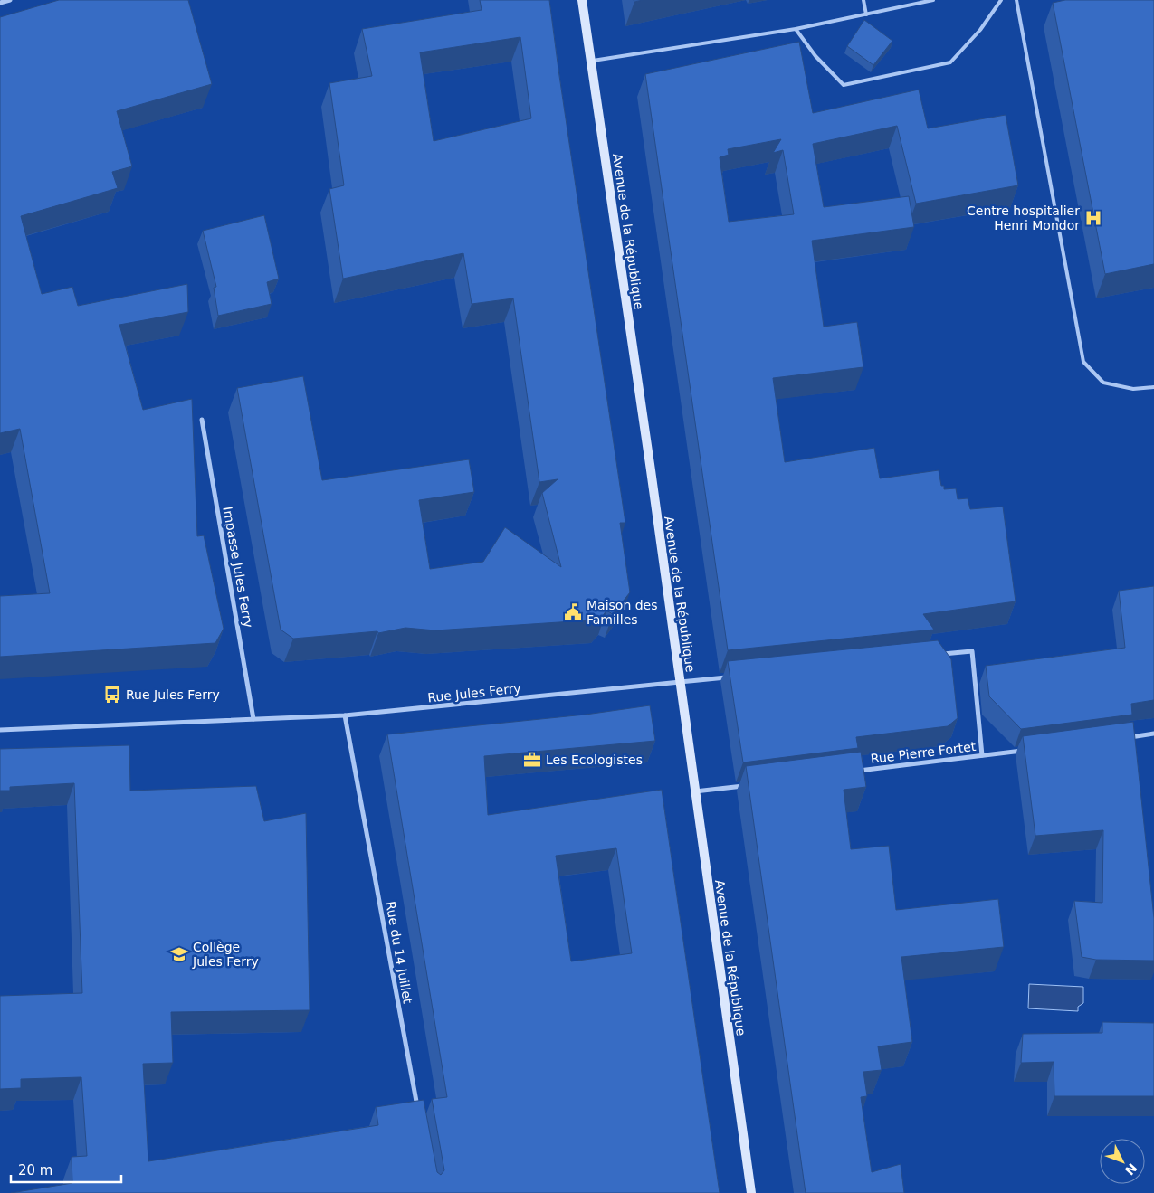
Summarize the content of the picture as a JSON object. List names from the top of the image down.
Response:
{
  "streets": {
    "street": [
      "Avenue de la République",
      "Impasse Jules Ferry",
      "Rue Jules Ferry",
      "Rue Pierre Fortet",
      "Rue du 14 Juillet"
    ]
  },
  "crossings": [
    ["Avenue de la République", "Rue Jules Ferry"],
    ["Impasse Jules Ferry", "Rue Jules Ferry"],
    ["Rue Jules Ferry", "Rue du 14 Juillet"]
  ],
  "places": {
    "hospital": ["Centre hospitalier Henri Mondor"],
    "public building": ["Maison des Familles"],
    "bus stop": ["Rue Jules Ferry"],
    "office": ["Les Ecologistes"],
    "school or university": ["Collège Jules Ferry"]
  },
  "scale_bar": "20 m",
  "north": "bottom right"
}
